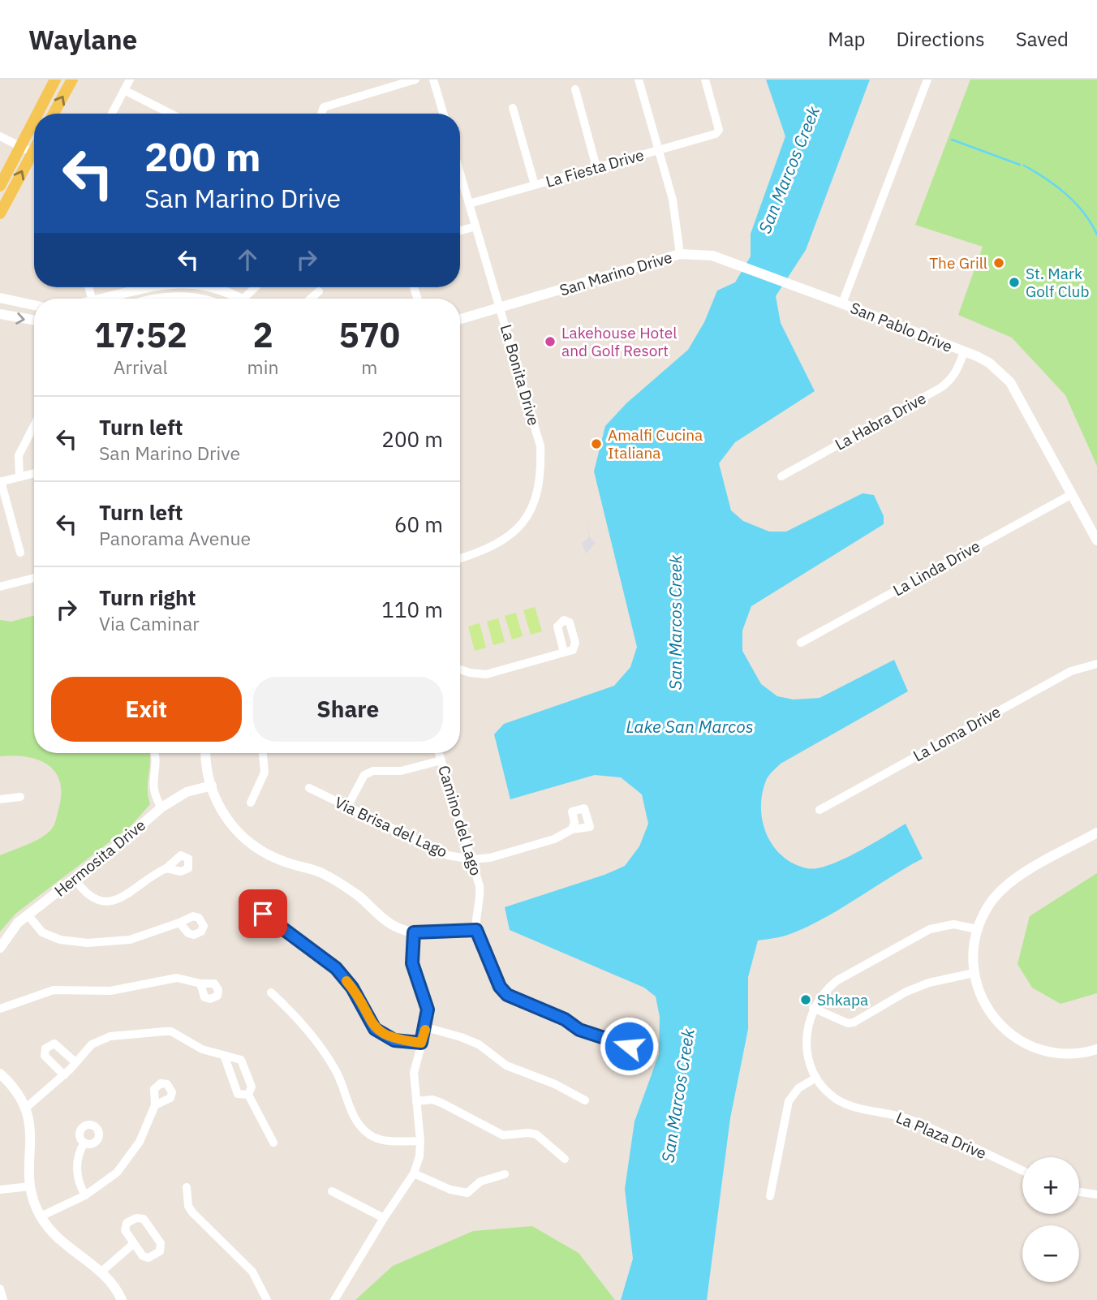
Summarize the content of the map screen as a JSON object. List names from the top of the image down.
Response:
{
  "streets": {
    "street": [
      "La Fiesta Drive",
      "San Marino Drive",
      "San Pablo Drive",
      "La Bonita Drive",
      "La Habra Drive",
      "La Linda Drive",
      "La Loma Drive",
      "Camino del Lago",
      "Via Brisa del Lago",
      "Hermosita Drive",
      "La Plaza Drive"
    ]
  },
  "crossings": [
    ["La Fiesta Drive", "La Bonita Drive"],
    ["San Marino Drive", "San Pablo Drive"],
    ["San Marino Drive", "La Bonita Drive"],
    ["San Pablo Drive", "La Habra Drive"],
    ["San Pablo Drive", "La Linda Drive"],
    ["Camino del Lago", "Via Brisa del Lago"]
  ],
  "water": ["San Marcos Creek", "Lake San Marcos"],
  "places": [
    "The Grill",
    "St. Mark Golf Club",
    "Lakehouse Hotel and Golf Resort",
    "Amalfi Cucina Italiana",
    "Shkapa"
  ],
  "page": {
    "header": "Waylane",
    "nav": ["Map", "Directions", "Saved"],
    "turn": ["200 m", "San Marino Drive"],
    "eta": [
      "17:52",
      "Arrival",
      "2",
      "min",
      "570",
      "m"
    ],
    "list": [
      {
        "name": "Turn left",
        "note": "San Marino Drive",
        "value": "200 m"
      },
      {
        "name": "Turn left",
        "note": "Panorama Avenue",
        "value": "60 m"
      },
      {
        "name": "Turn right",
        "note": "Via Caminar",
        "value": "110 m"
      }
    ],
    "buttons": ["Exit", "Share"],
    "map_buttons": ["+", "−"]
  }
}
